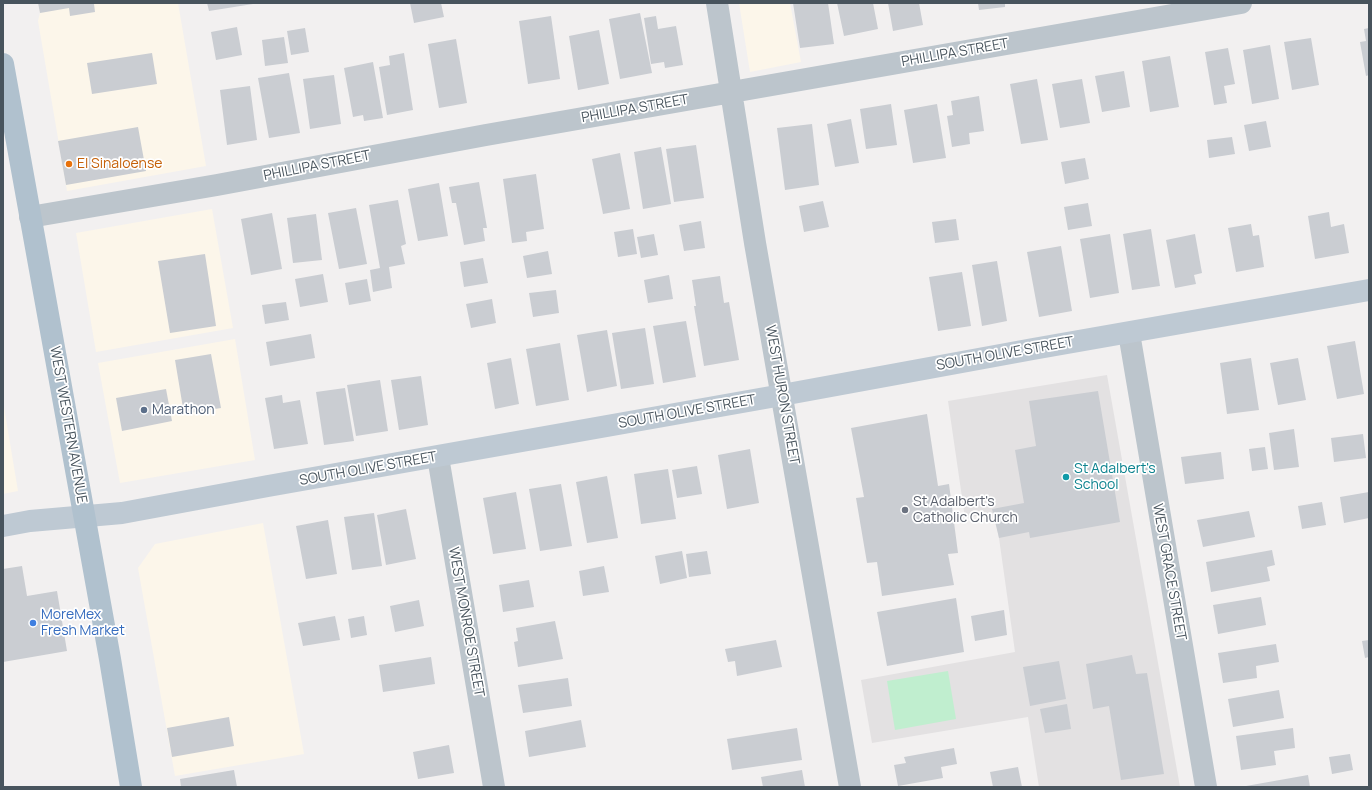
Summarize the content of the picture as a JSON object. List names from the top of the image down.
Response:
{
  "streets": {
    "main road": ["WEST WESTERN AVENUE"],
    "street": [
      "PHILLIPA STREET",
      "SOUTH OLIVE STREET",
      "WEST HURON STREET",
      "WEST GRACE STREET",
      "WEST MONROE STREET"
    ]
  },
  "crossings": [
    ["PHILLIPA STREET", "WEST HURON STREET"],
    ["PHILLIPA STREET", "WEST WESTERN AVENUE"],
    ["SOUTH OLIVE STREET", "WEST HURON STREET"],
    ["SOUTH OLIVE STREET", "WEST WESTERN AVENUE"],
    ["SOUTH OLIVE STREET", "WEST GRACE STREET"],
    ["SOUTH OLIVE STREET", "WEST MONROE STREET"]
  ],
  "places": [
    "El Sinaloense",
    "Marathon",
    "St Adalbert's School",
    "St Adalbert's Catholic Church",
    "MoreMex Fresh Market"
  ]
}
